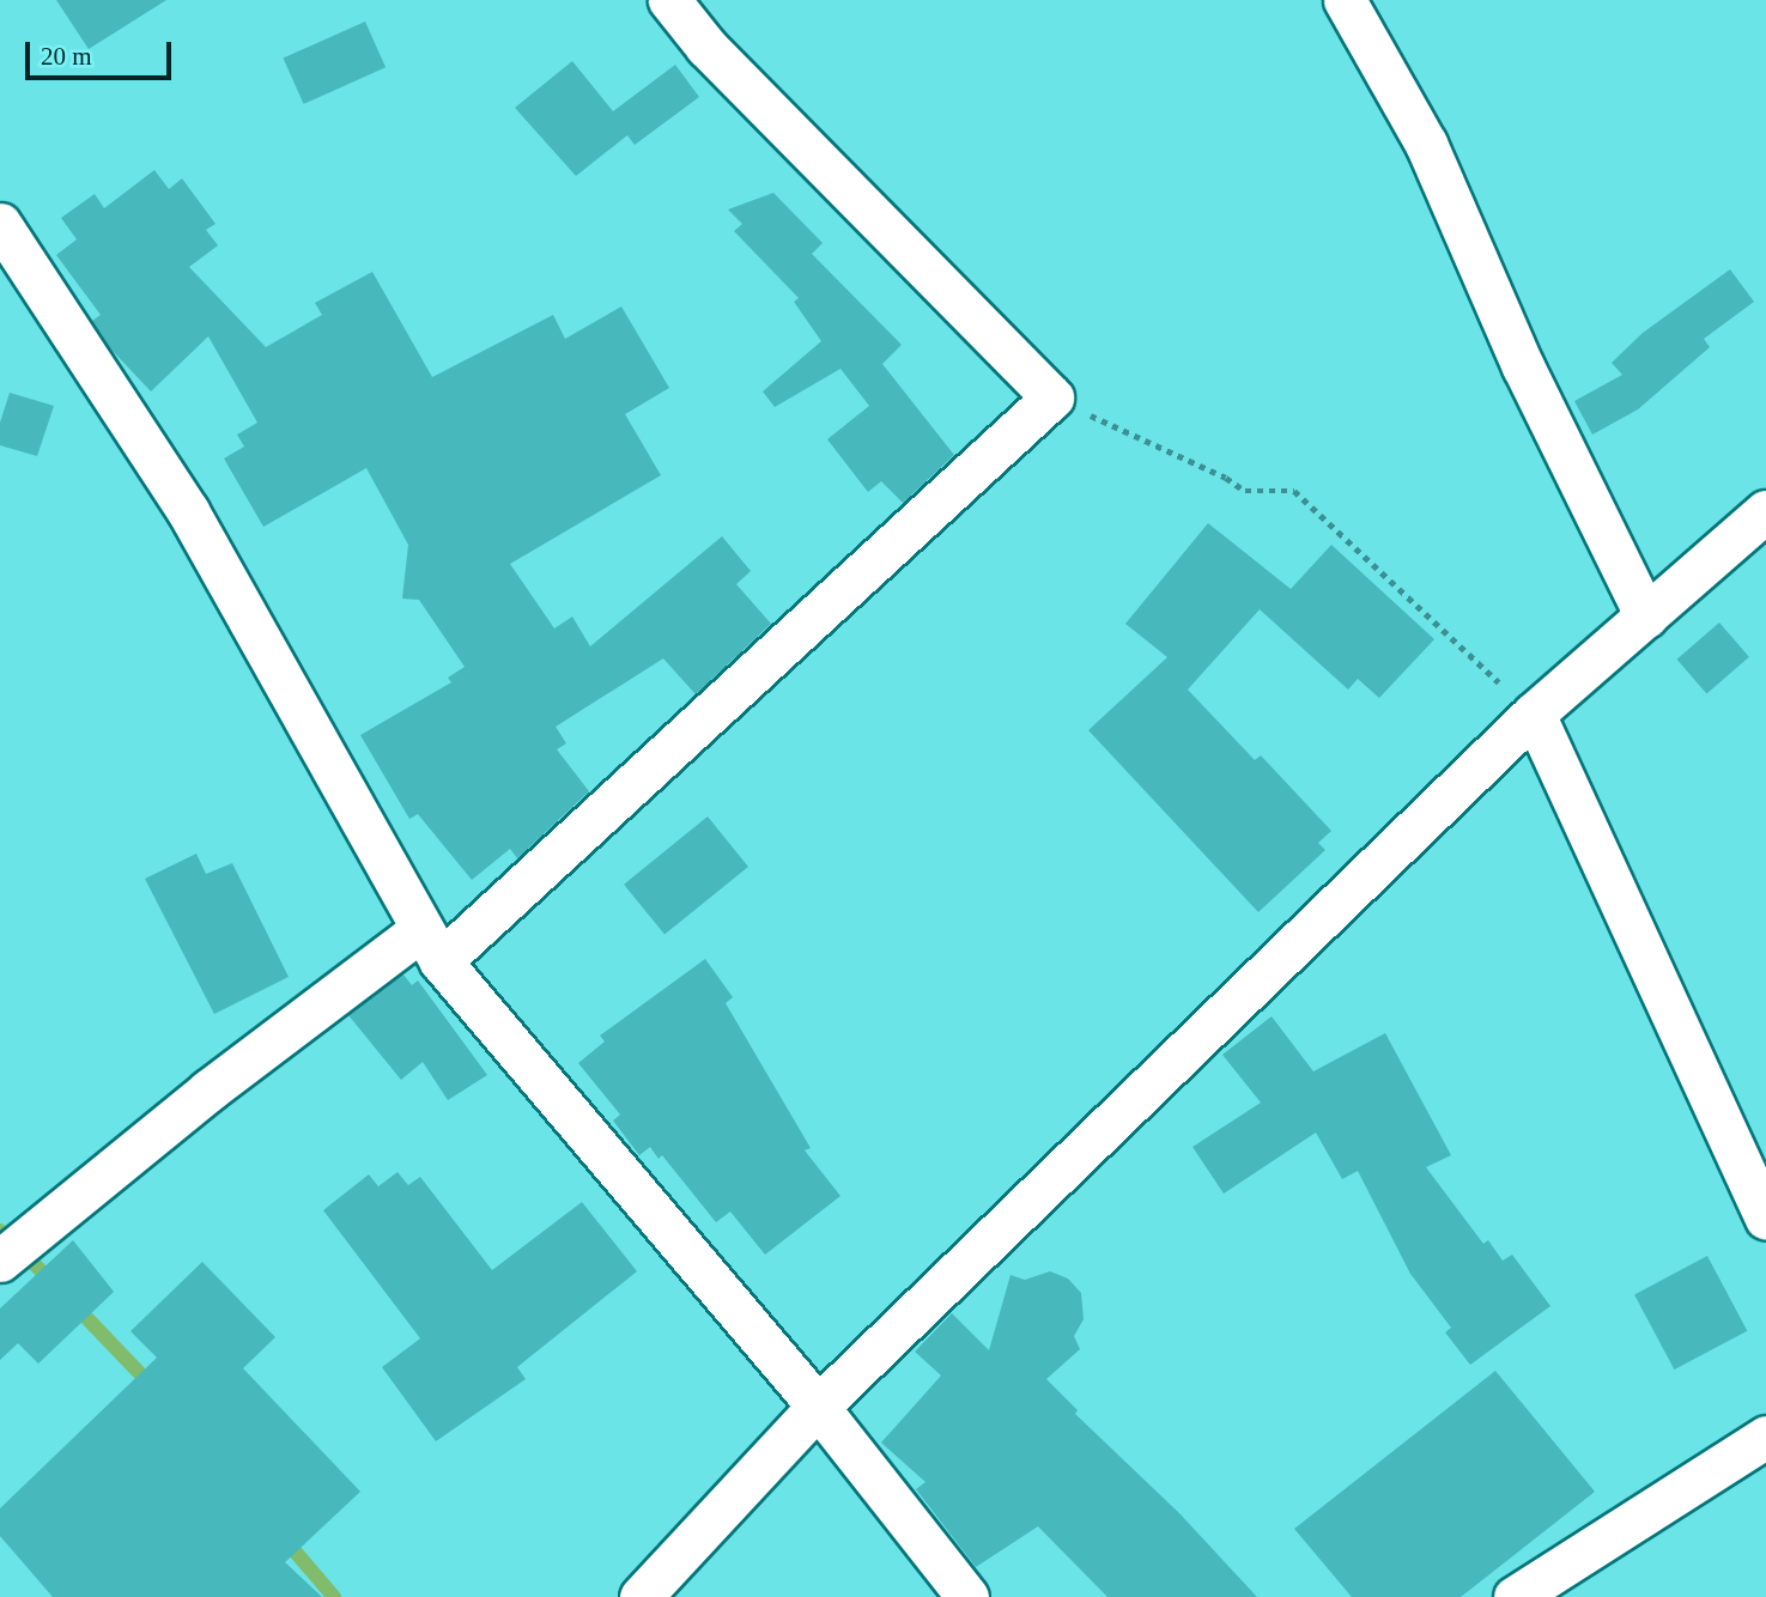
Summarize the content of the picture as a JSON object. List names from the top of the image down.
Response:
{
  "scale_bar": "20 m"
}
